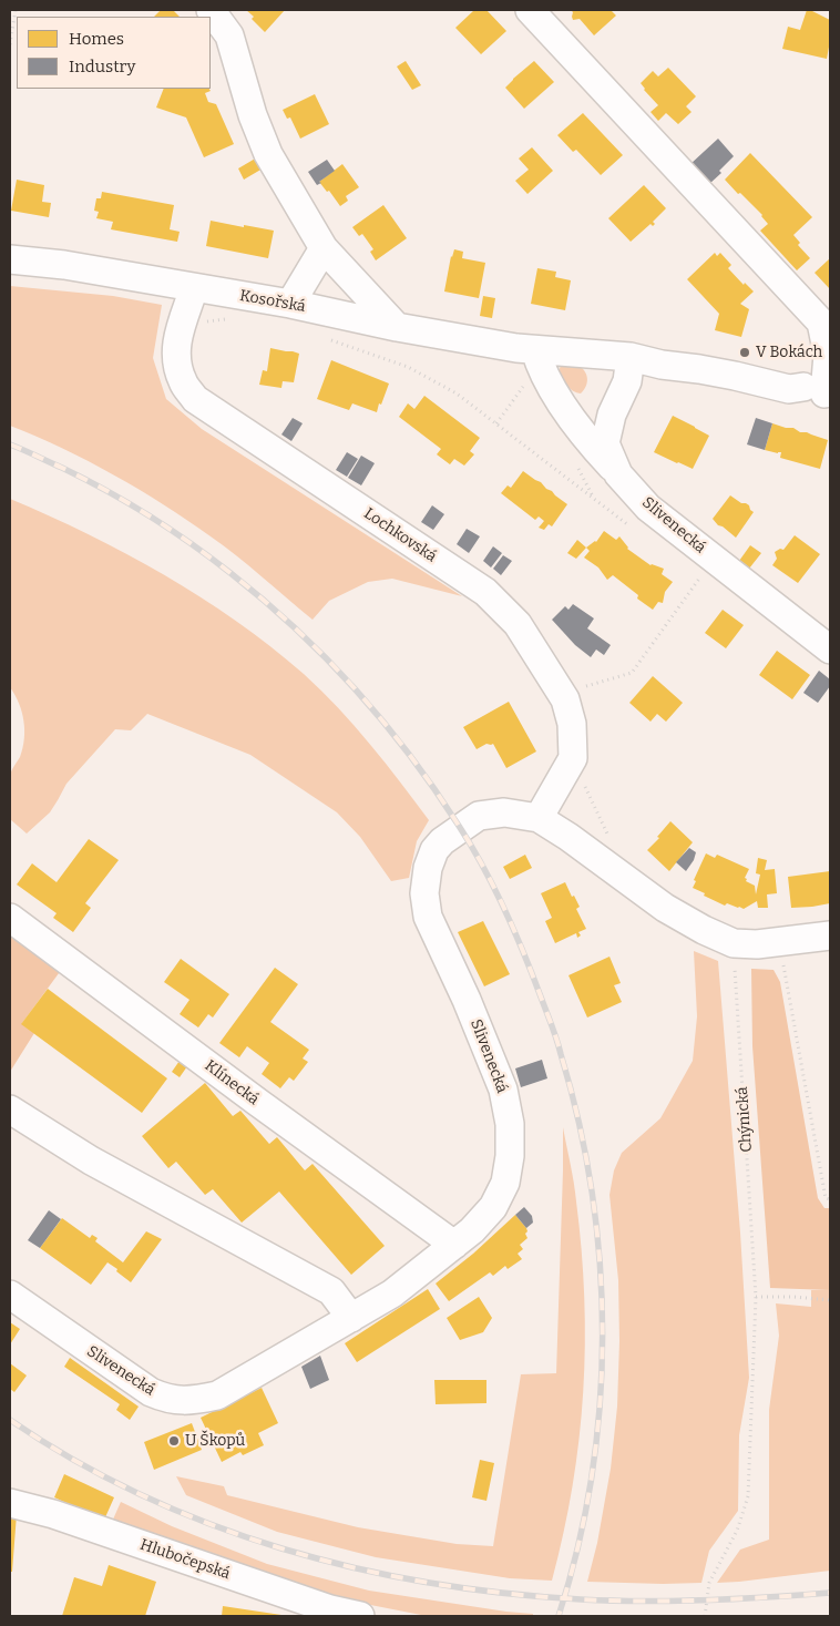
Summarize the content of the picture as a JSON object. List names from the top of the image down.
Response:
{
  "streets": {
    "street": [
      "Kosořská",
      "Slivenecká",
      "Lochkovská",
      "Klínecká",
      "Hlubočepská"
    ],
    "path": ["Chýnická"]
  },
  "crossings": [
    ["Kosořská", "Slivenecká"],
    ["Kosořská", "Lochkovská"],
    ["Slivenecká", "Klínecká"],
    ["Slivenecká", "Chýnická"]
  ],
  "places": ["V Bokách", "U Škopů"],
  "legend": ["Homes", "Industry"]
}
